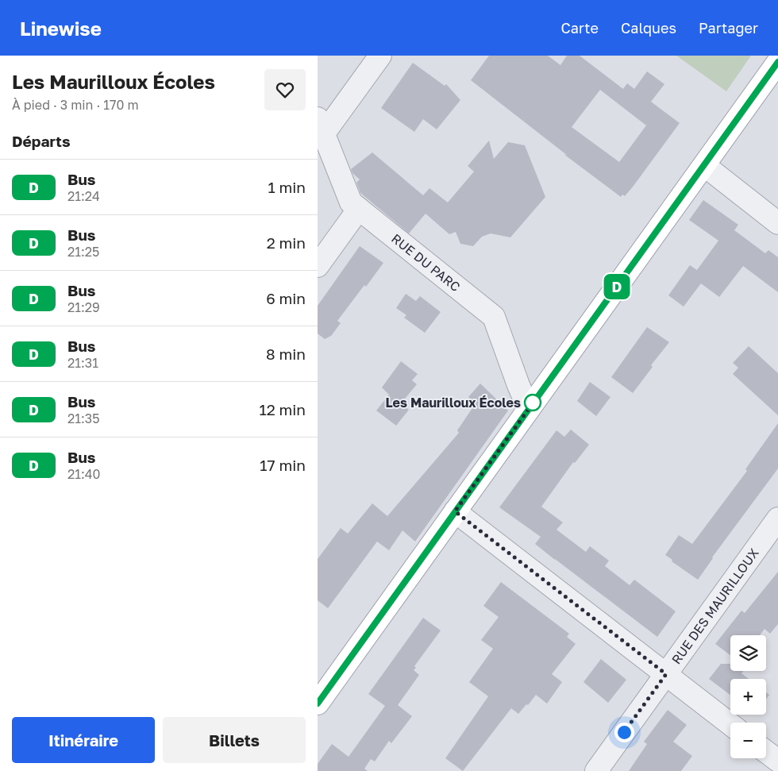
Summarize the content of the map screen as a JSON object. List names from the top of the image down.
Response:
{
  "streets": {
    "street": ["RUE DU PARC", "RUE DES MAURILLOUX"]
  },
  "places": ["Les Maurilloux Écoles"],
  "lines": ["bus line D"],
  "page": {
    "header": "Linewise",
    "nav": ["Carte", "Calques", "Partager"],
    "heading": [
      ["Les Maurilloux Écoles", "À pied · 3 min · 170 m"],
      "Départs"
    ],
    "on_map": "D",
    "list": [
      {
        "mark": "D",
        "name": "Bus",
        "note": "21:24",
        "value": "1 min"
      },
      {
        "mark": "D",
        "name": "Bus",
        "note": "21:25",
        "value": "2 min"
      },
      {
        "mark": "D",
        "name": "Bus",
        "note": "21:29",
        "value": "6 min"
      },
      {
        "mark": "D",
        "name": "Bus",
        "note": "21:31",
        "value": "8 min"
      },
      {
        "mark": "D",
        "name": "Bus",
        "note": "21:35",
        "value": "12 min"
      },
      {
        "mark": "D",
        "name": "Bus",
        "note": "21:40",
        "value": "17 min"
      }
    ],
    "map_buttons": ["+", "−"],
    "buttons": ["Itinéraire", "Billets"]
  }
}
